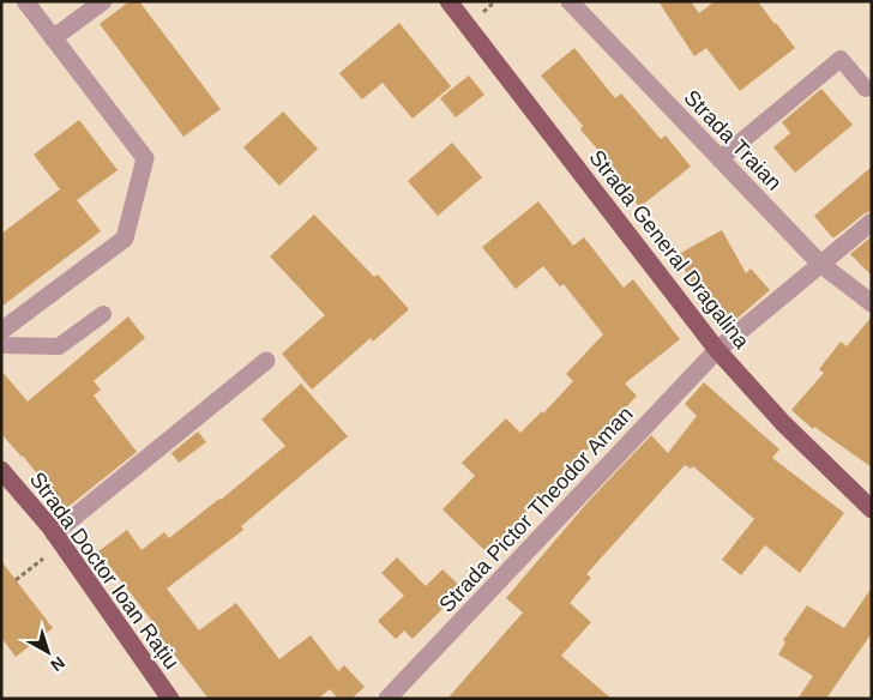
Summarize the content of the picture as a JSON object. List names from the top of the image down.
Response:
{
  "streets": {
    "main road": ["Strada General Dragalina", "Strada Doctor Ioan Rațiu"],
    "street": ["Strada Traian", "Strada Pictor Theodor Aman"]
  },
  "crossings": [
    ["Strada Traian", "Strada Pictor Theodor Aman"],
    ["Strada General Dragalina", "Strada Pictor Theodor Aman"]
  ],
  "north": "bottom right"
}
